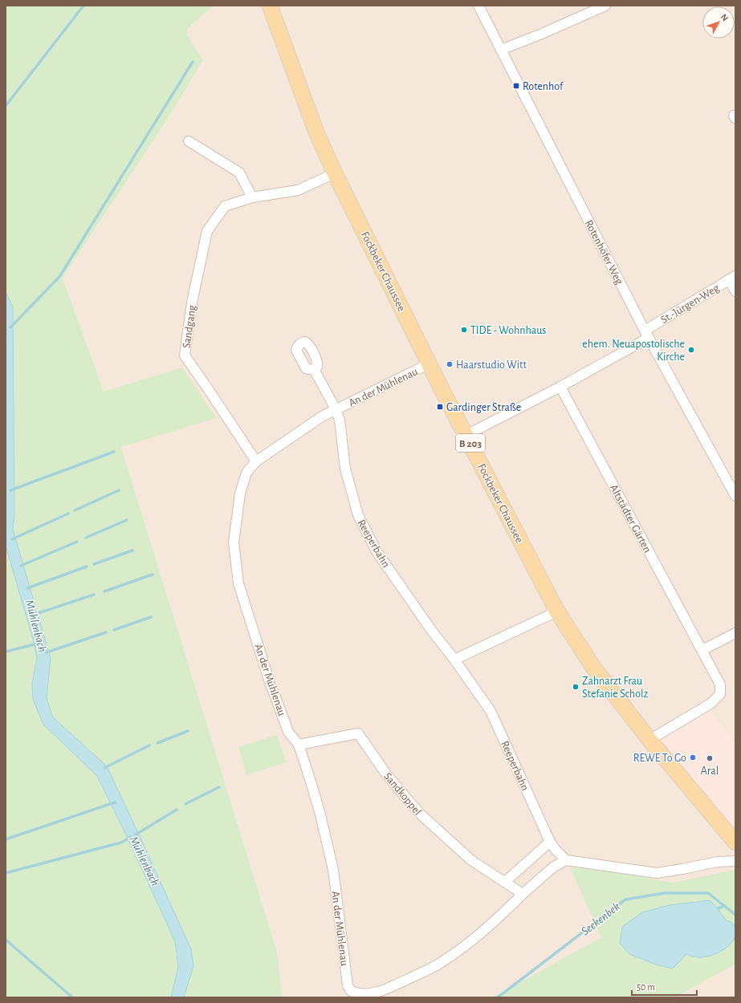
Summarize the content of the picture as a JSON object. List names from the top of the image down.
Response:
{
  "streets": {
    "main road": ["Fockbeker Chaussee", "B 203"],
    "street": [
      "Rotenhöfer Weg",
      "St.-Jürgen-Weg",
      "Sandgang",
      "An der Mühlenau",
      "Altstädter Gärten",
      "Reeperbahn",
      "Sandkoppel"
    ]
  },
  "crossings": [
    ["Rotenhöfer Weg", "St.-Jürgen-Weg"],
    ["Fockbeker Chaussee", "Sandgang"],
    ["Fockbeker Chaussee", "An der Mühlenau"],
    ["Fockbeker Chaussee", "Altstädter Gärten"],
    ["Sandgang", "An der Mühlenau"],
    ["An der Mühlenau", "Reeperbahn"],
    ["An der Mühlenau", "Sandkoppel"]
  ],
  "water": ["Mühlenbach", "Seekenbek"],
  "places": {
    "transit": ["Rotenhof", "Gardinger Straße"],
    "other": [
      "TIDE - Wohnhaus",
      "ehem. Neuapostolische Kirche",
      "Haarstudio Witt",
      "Zahnarzt Frau Stefanie Scholz",
      "REWE To Go",
      "Aral"
    ]
  },
  "scale_bar": "50 m",
  "north": "top right"
}
